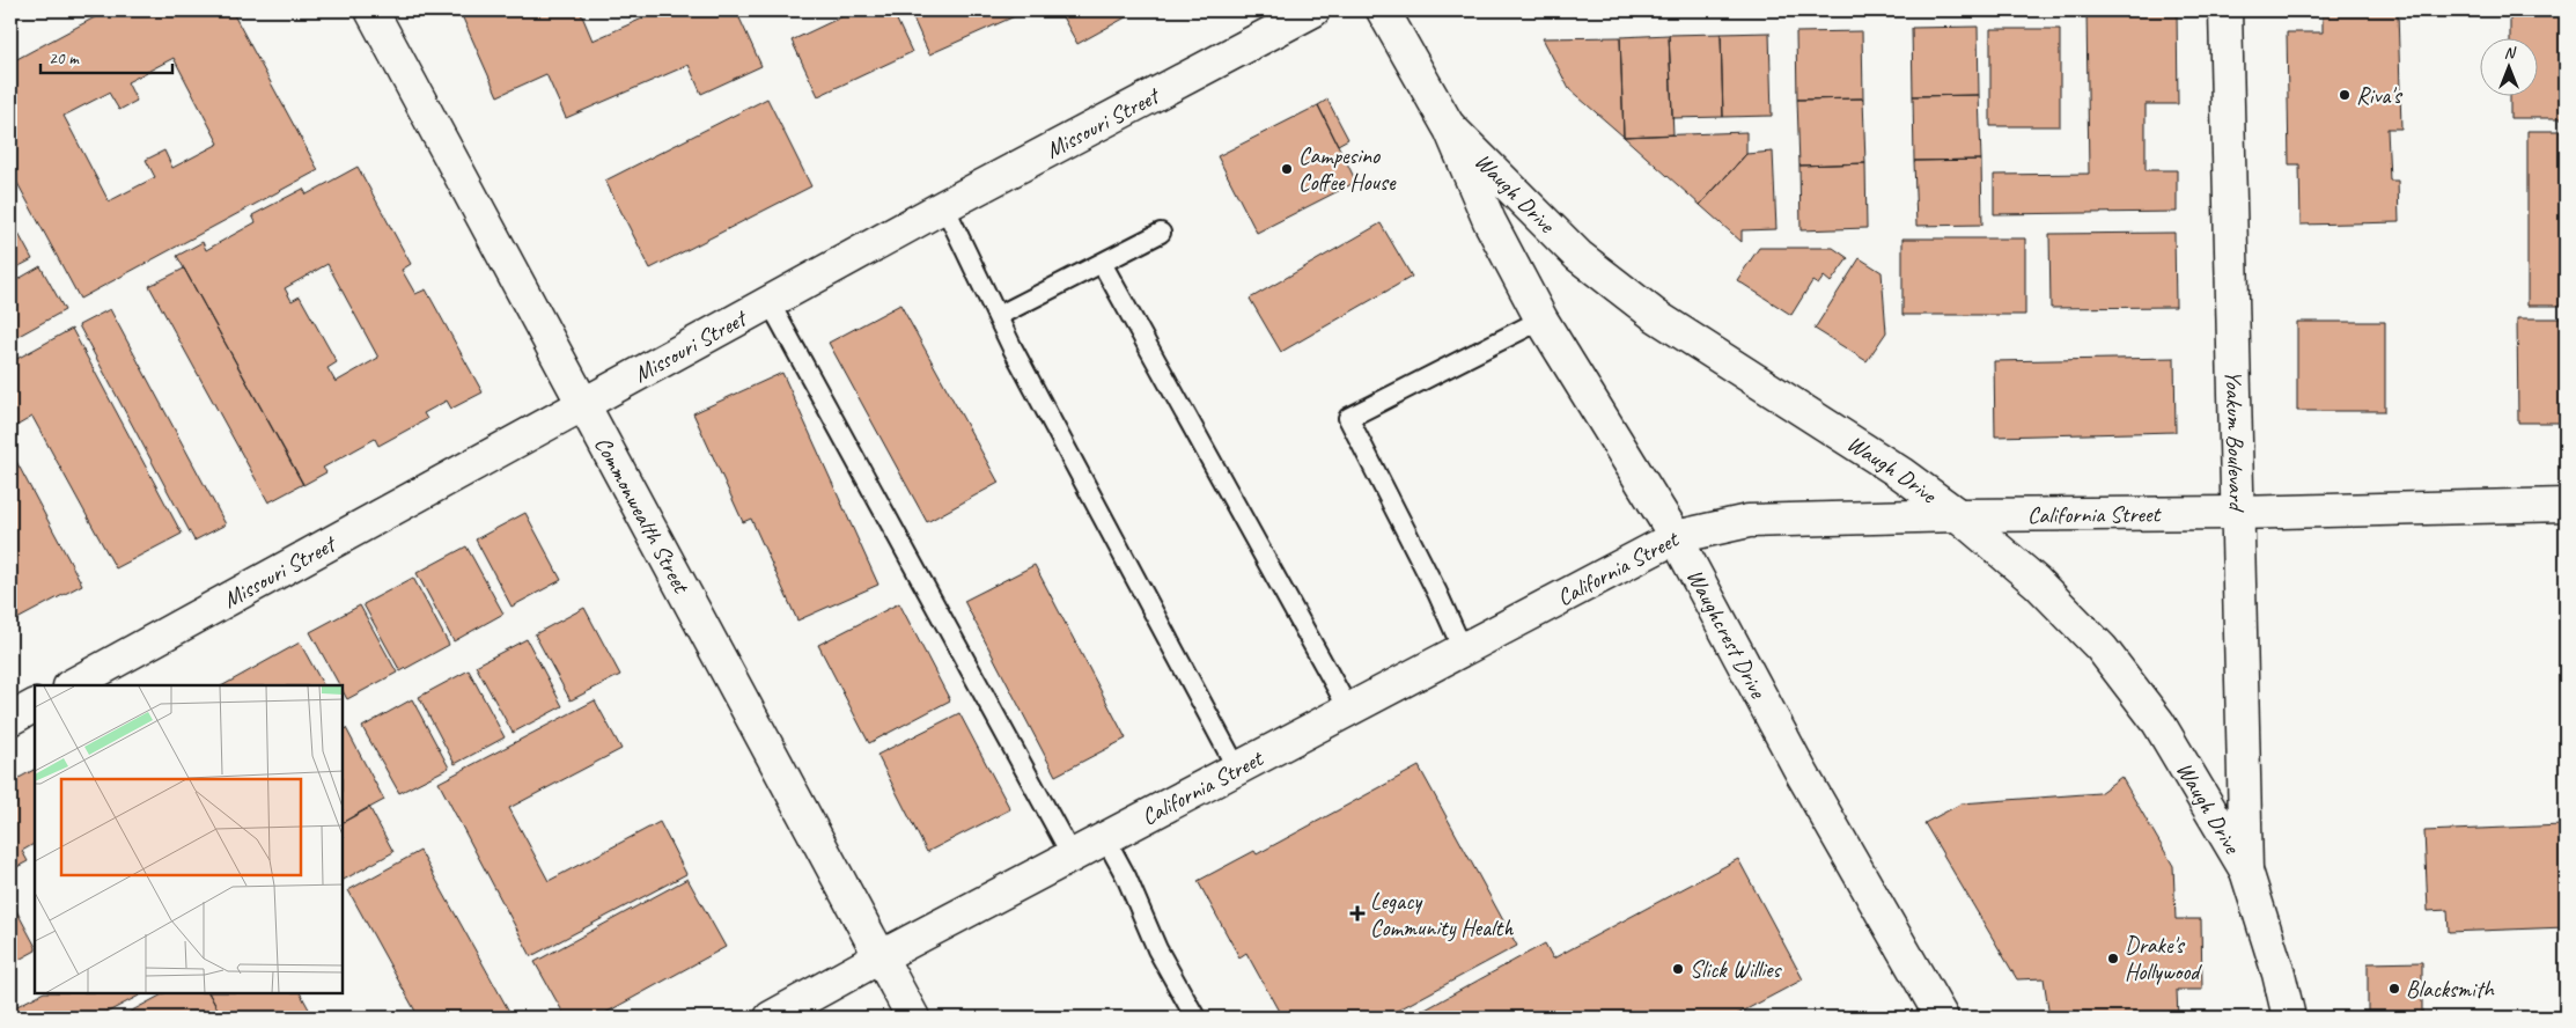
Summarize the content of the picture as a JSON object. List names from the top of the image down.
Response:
{
  "streets": {
    "street": [
      "Missouri Street",
      "Waugh Drive",
      "Yoakum Boulevard",
      "Commonwealth Street",
      "California Street",
      "Waughcrest Drive"
    ]
  },
  "crossings": [
    ["Missouri Street", "Commonwealth Street"],
    ["Waugh Drive", "Yoakum Boulevard"],
    ["Waugh Drive", "California Street"],
    ["Waugh Drive", "Waughcrest Drive"],
    ["Yoakum Boulevard", "California Street"],
    ["Commonwealth Street", "California Street"],
    ["California Street", "Waughcrest Drive"]
  ],
  "places": {
    "other": [
      "Riva's",
      "Campesino Coffee House",
      "Drake's Hollywood",
      "Slick Willies",
      "Blacksmith"
    ],
    "health": ["Legacy Community Health"]
  },
  "scale_bar": "20 m",
  "north": "top"
}
